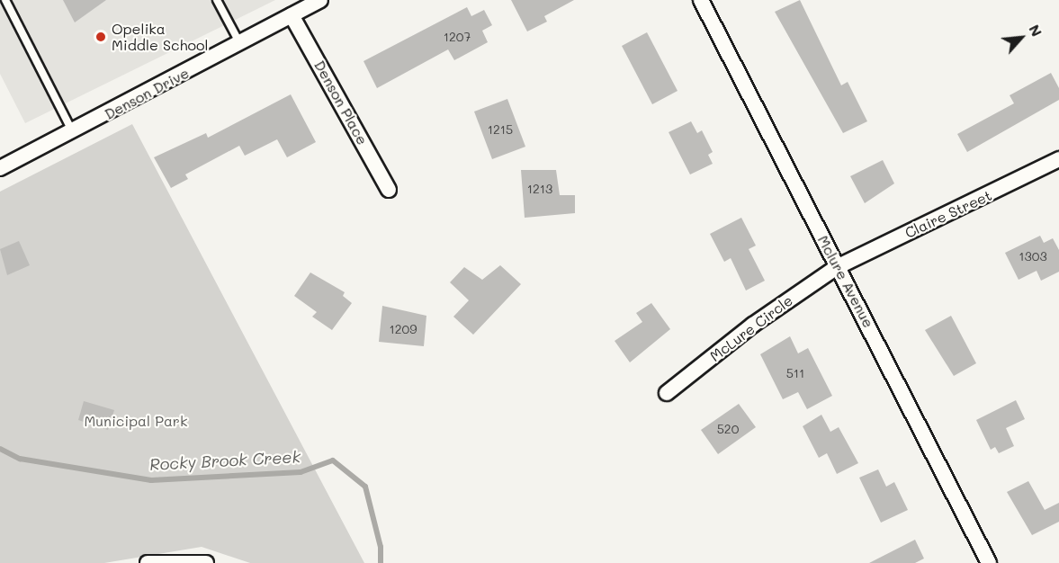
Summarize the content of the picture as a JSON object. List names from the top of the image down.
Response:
{
  "streets": {
    "street": [
      "Denson Drive",
      "Denson Place",
      "Claire Street",
      "Mclure Avenue",
      "McLure Circle"
    ]
  },
  "crossings": [
    ["Denson Drive", "Denson Place"],
    ["Claire Street", "Mclure Avenue"],
    ["Claire Street", "McLure Circle"],
    ["Mclure Avenue", "McLure Circle"]
  ],
  "water": ["Rocky Brook Creek"],
  "parks": ["Municipal Park"],
  "places": ["Opelika Middle School"],
  "house_numbers": [
    "1207",
    "1215",
    "1213",
    "1303",
    "1209",
    "511",
    "520"
  ],
  "north": "top right"
}
